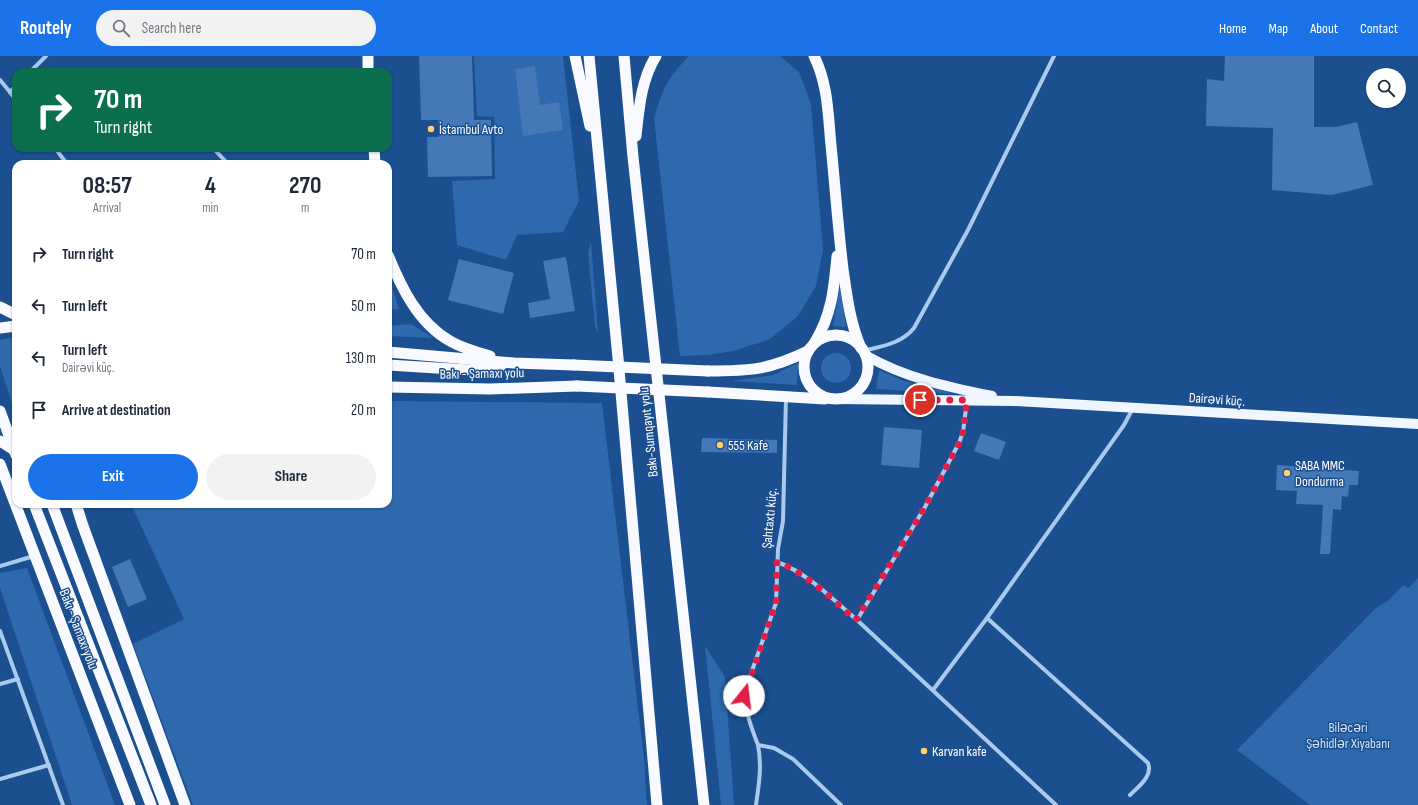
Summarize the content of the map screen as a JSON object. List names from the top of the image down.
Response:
{
  "streets": {
    "highway": ["Bakı - Şamaxı yolu", "Bakı-Sumqayıt yolu"],
    "main road": ["Dairəvi küç."],
    "street": ["Şahtaxtı küç."]
  },
  "crossings": [
    ["Bakı - Şamaxı yolu", "Dairəvi küç."],
    ["Bakı - Şamaxı yolu", "Şahtaxtı küç."]
  ],
  "parks": ["Biləcəri Şəhidlər Xiyabanı"],
  "places": [
    "İstambul Avto",
    "555 Kafe",
    "SABA MMC Dondurma",
    "Karvan kafe"
  ],
  "page": {
    "header": "Routely",
    "search": "Search here",
    "nav": [
      "Home",
      "Map",
      "About",
      "Contact"
    ],
    "turn": ["70 m", "Turn right"],
    "eta": [
      "08:57",
      "Arrival",
      "4",
      "min",
      "270",
      "m"
    ],
    "list": [
      {
        "name": "Turn right",
        "value": "70 m"
      },
      {
        "name": "Turn left",
        "value": "50 m"
      },
      {
        "name": "Turn left",
        "note": "Dairəvi küç.",
        "value": "130 m"
      },
      {
        "name": "Arrive at destination",
        "value": "20 m"
      }
    ],
    "buttons": ["Exit", "Share"]
  }
}
